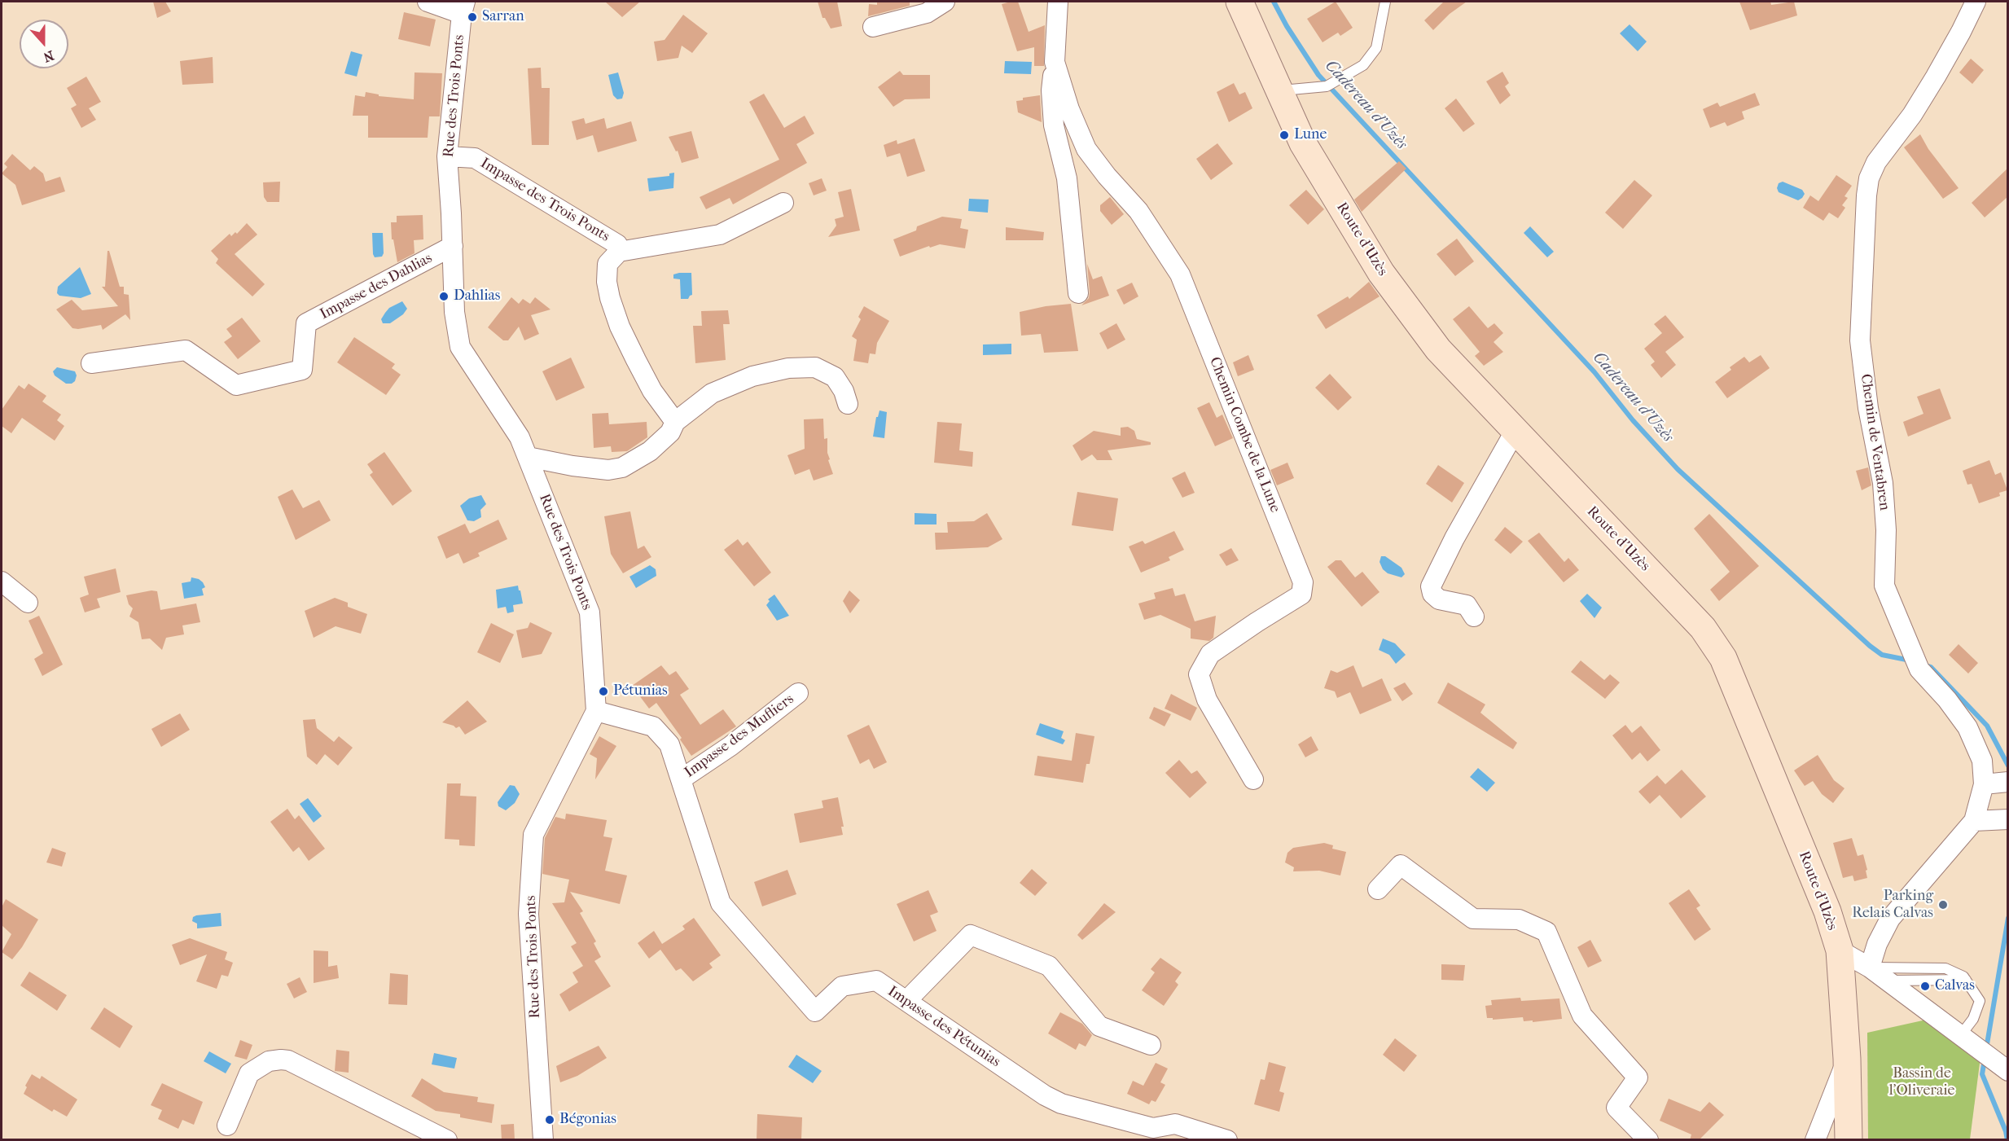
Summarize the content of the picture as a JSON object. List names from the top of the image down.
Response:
{
  "streets": {
    "main road": ["Route d'Uzès"],
    "street": [
      "Rue des Trois Ponts",
      "Impasse des Trois Ponts",
      "Impasse des Dahlias",
      "Chemin Combe de la Lune",
      "Chemin de Ventabren",
      "Impasse des Mufliers",
      "Impasse des Pétunias"
    ]
  },
  "crossings": [
    ["Rue des Trois Ponts", "Impasse des Trois Ponts"],
    ["Rue des Trois Ponts", "Impasse des Dahlias"],
    ["Rue des Trois Ponts", "Impasse des Pétunias"],
    ["Impasse des Mufliers", "Impasse des Pétunias"]
  ],
  "water": ["Cadereau d'Uzès"],
  "parks": ["Bassin de l'Oliveraie"],
  "places": [
    "Sarran",
    "Lune",
    "Dahlias",
    "Pétunias",
    "Parking Relais Calvas",
    "Calvas",
    "Bégonias"
  ],
  "north": "bottom"
}
